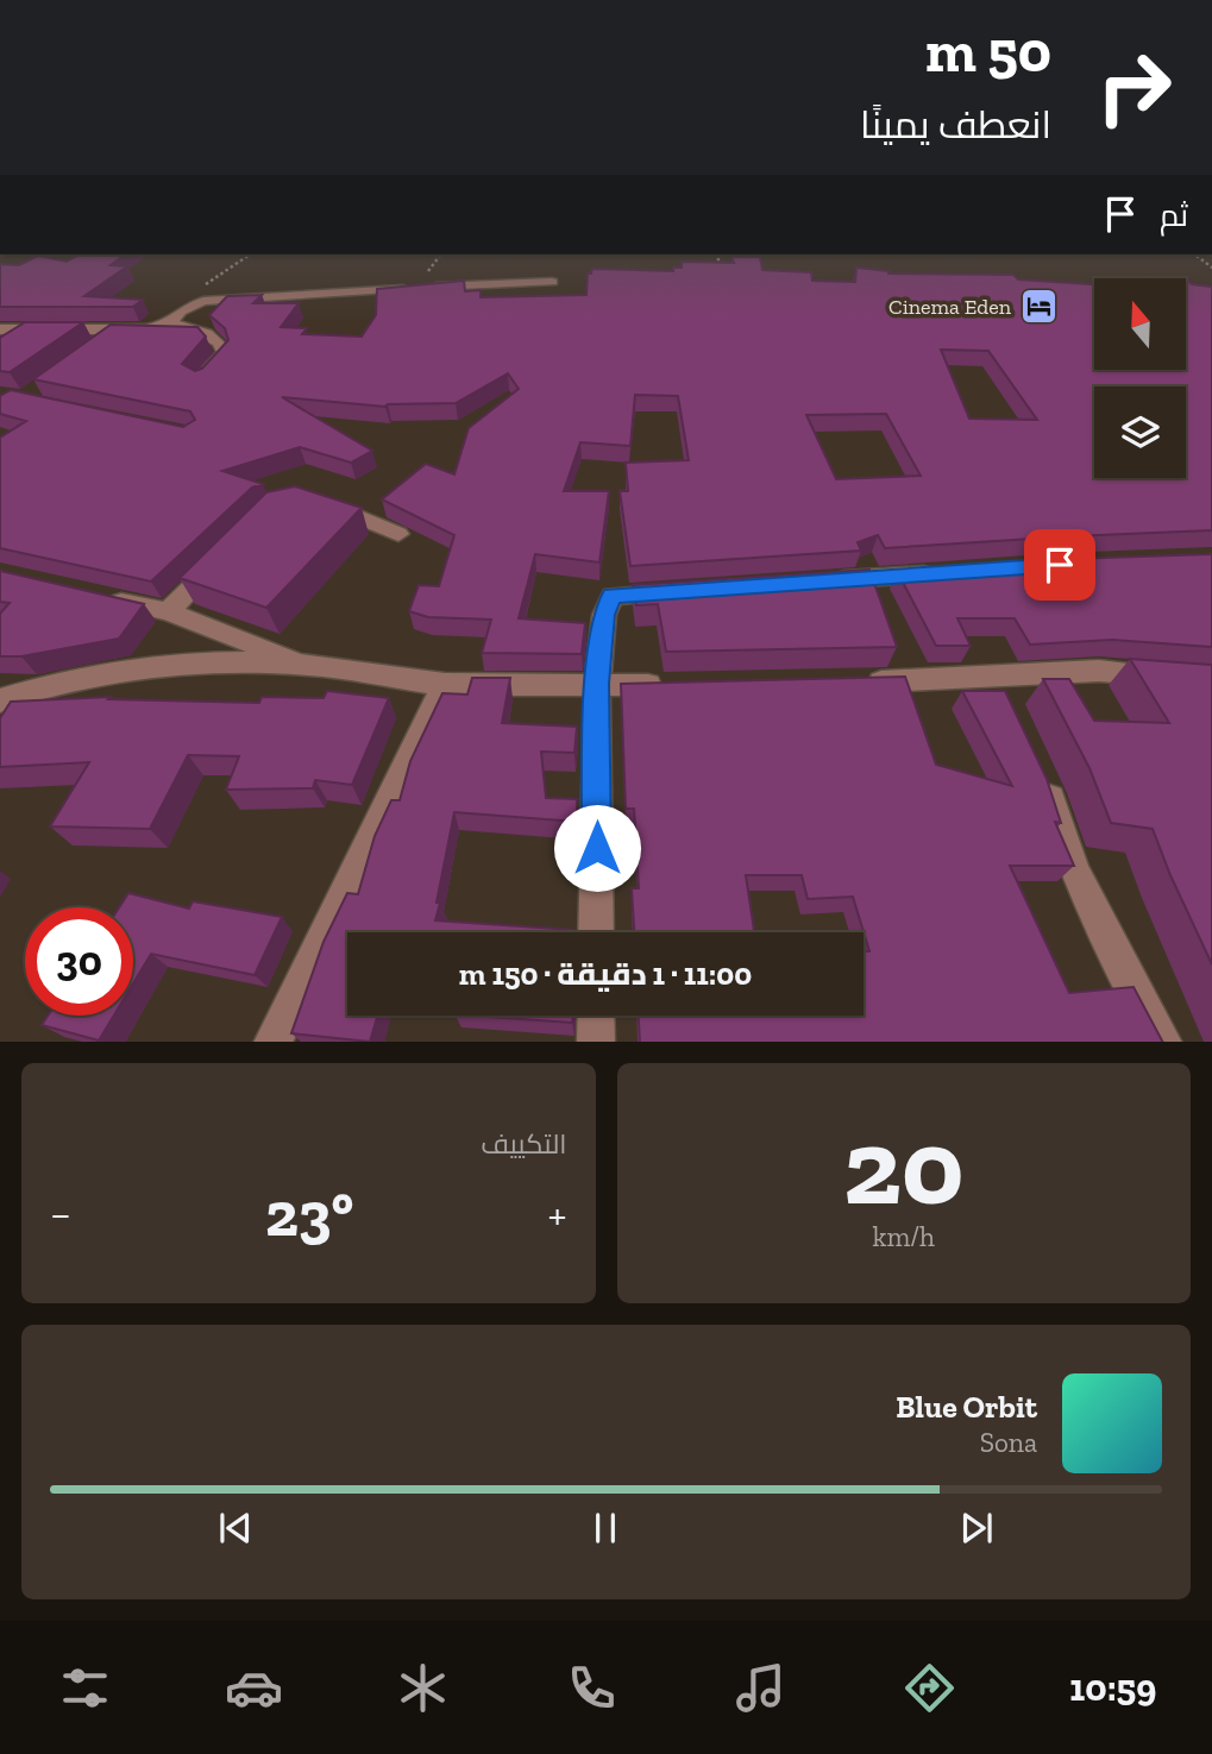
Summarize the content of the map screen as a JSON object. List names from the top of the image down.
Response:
{
  "places": {
    "hotel": ["Cinema Eden"]
  },
  "north": "top",
  "page": {
    "turn": ["50 m", "انعطف يمينًا"],
    "then": "ثم",
    "limit": "30",
    "trip": "11:00 · 1 دقيقة · 150 m",
    "tile": [
      ["20", "km/h"],
      "التكييف"
    ],
    "heat": ["−", "23°", "+"],
    "song": ["Blue Orbit", "Sona"],
    "tabs": "10:59"
  }
}
